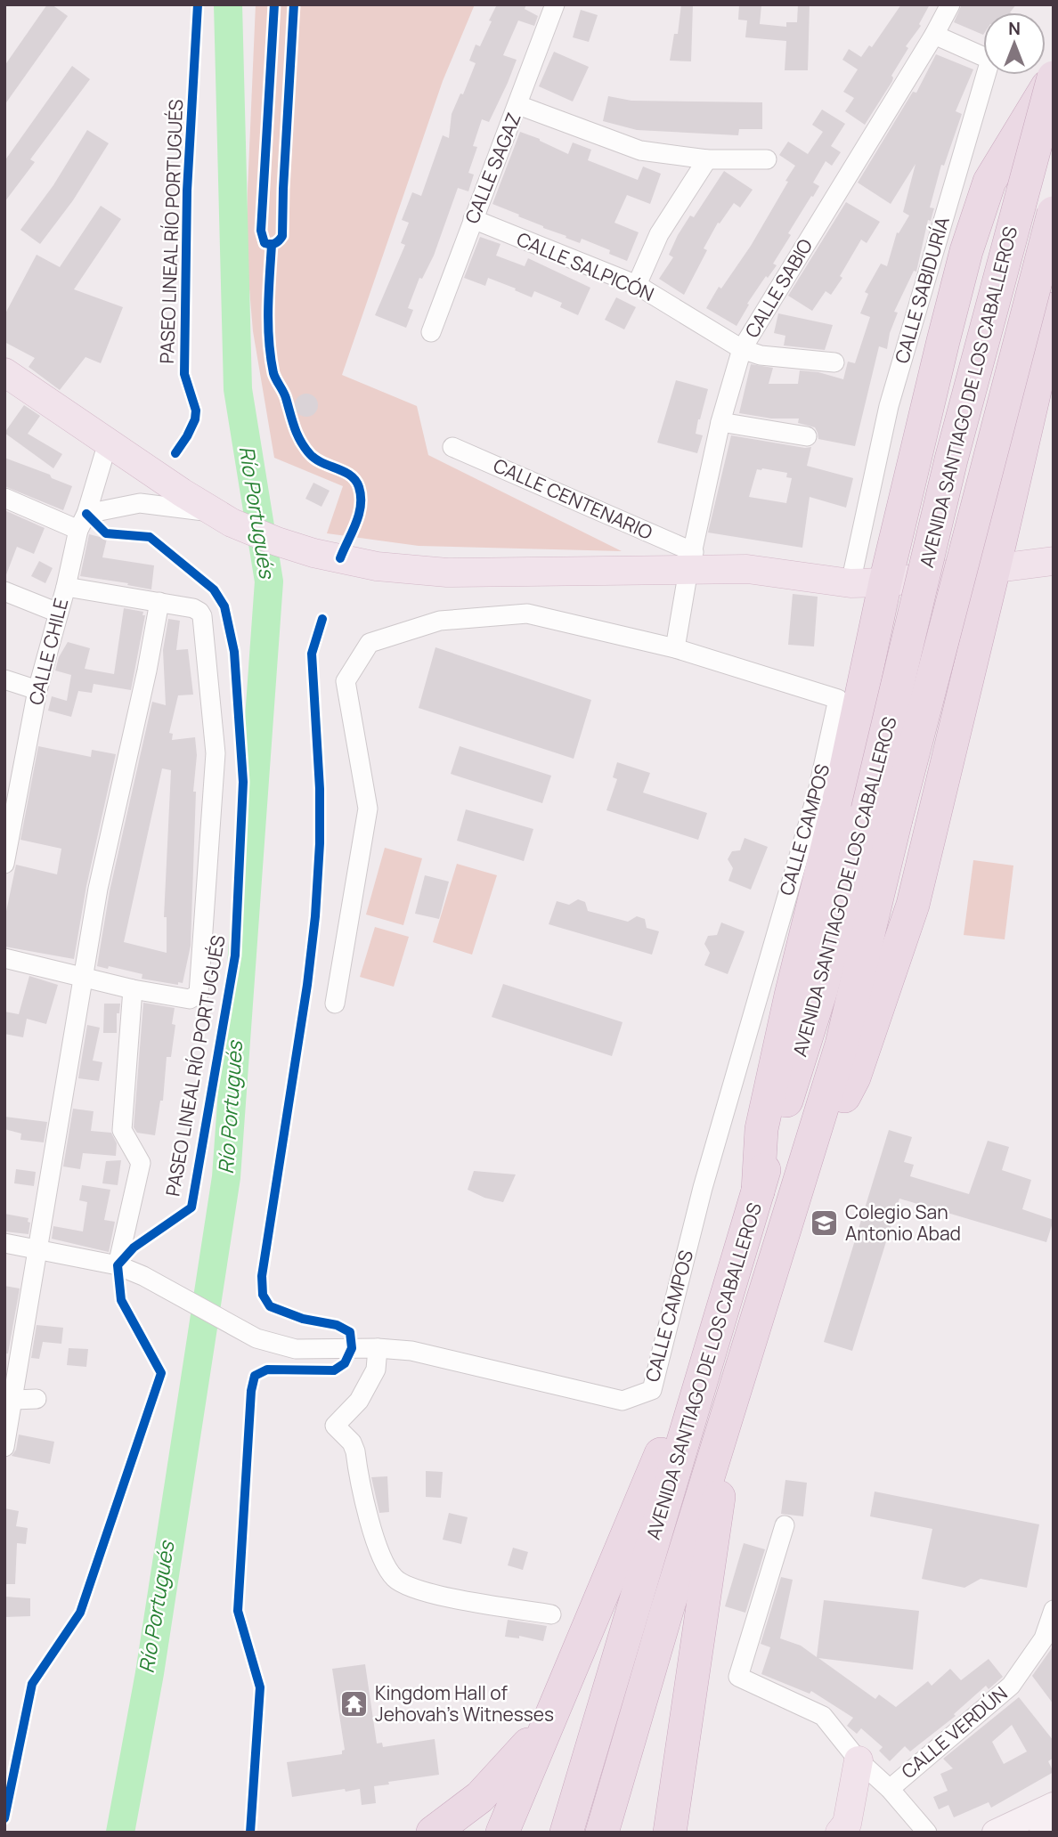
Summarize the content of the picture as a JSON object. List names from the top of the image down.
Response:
{
  "streets": {
    "highway": ["AVENIDA SANTIAGO DE LOS CABALLEROS"],
    "street": [
      "CALLE SAGAZ",
      "CALLE SALPICÓN",
      "CALLE SABIO",
      "CALLE SABIDURÍA",
      "CALLE CENTENARIO",
      "CALLE CHILE",
      "CALLE CAMPOS",
      "CALLE VERDÚN"
    ],
    "cycle path": ["PASEO LINEAL RÍO PORTUGUÉS"]
  },
  "crossings": [
    ["CALLE SAGAZ", "CALLE SALPICÓN"],
    ["CALLE SALPICÓN", "CALLE SABIO"],
    ["CALLE SABIO", "CALLE SABIDURÍA"],
    ["CALLE SABIO", "CALLE CENTENARIO"],
    ["CALLE SABIO", "CALLE CAMPOS"]
  ],
  "water": ["Río Portugués"],
  "places": {
    "school or university": ["Colegio San Antonio Abad"],
    "temple": ["Kingdom Hall of Jehovah’s Witnesses"]
  },
  "north": "top"
}
